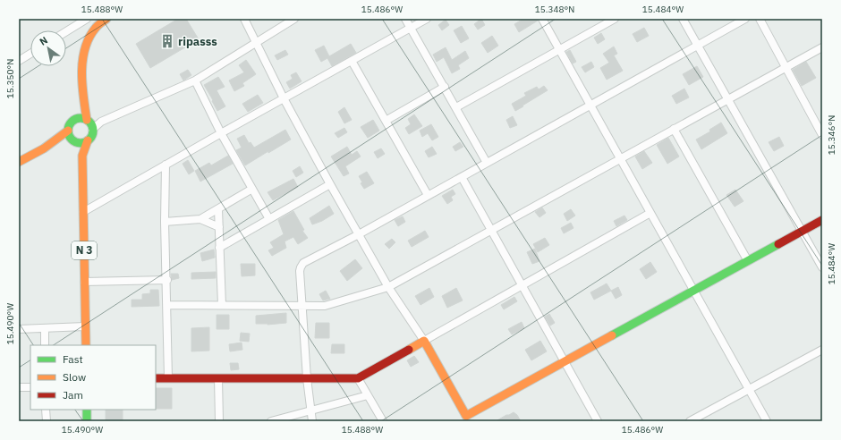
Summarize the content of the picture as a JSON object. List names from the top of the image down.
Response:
{
  "streets": {
    "street": ["N 3"]
  },
  "places": {
    "building": ["ripasss"]
  },
  "legend": ["Fast", "Slow", "Jam"],
  "north": "top left",
  "coordinates": [
    "15.488°W",
    "15.486°W",
    "15.348°N",
    "15.484°W",
    "15.350°N",
    "15.346°N",
    "15.490°W"
  ]
}
